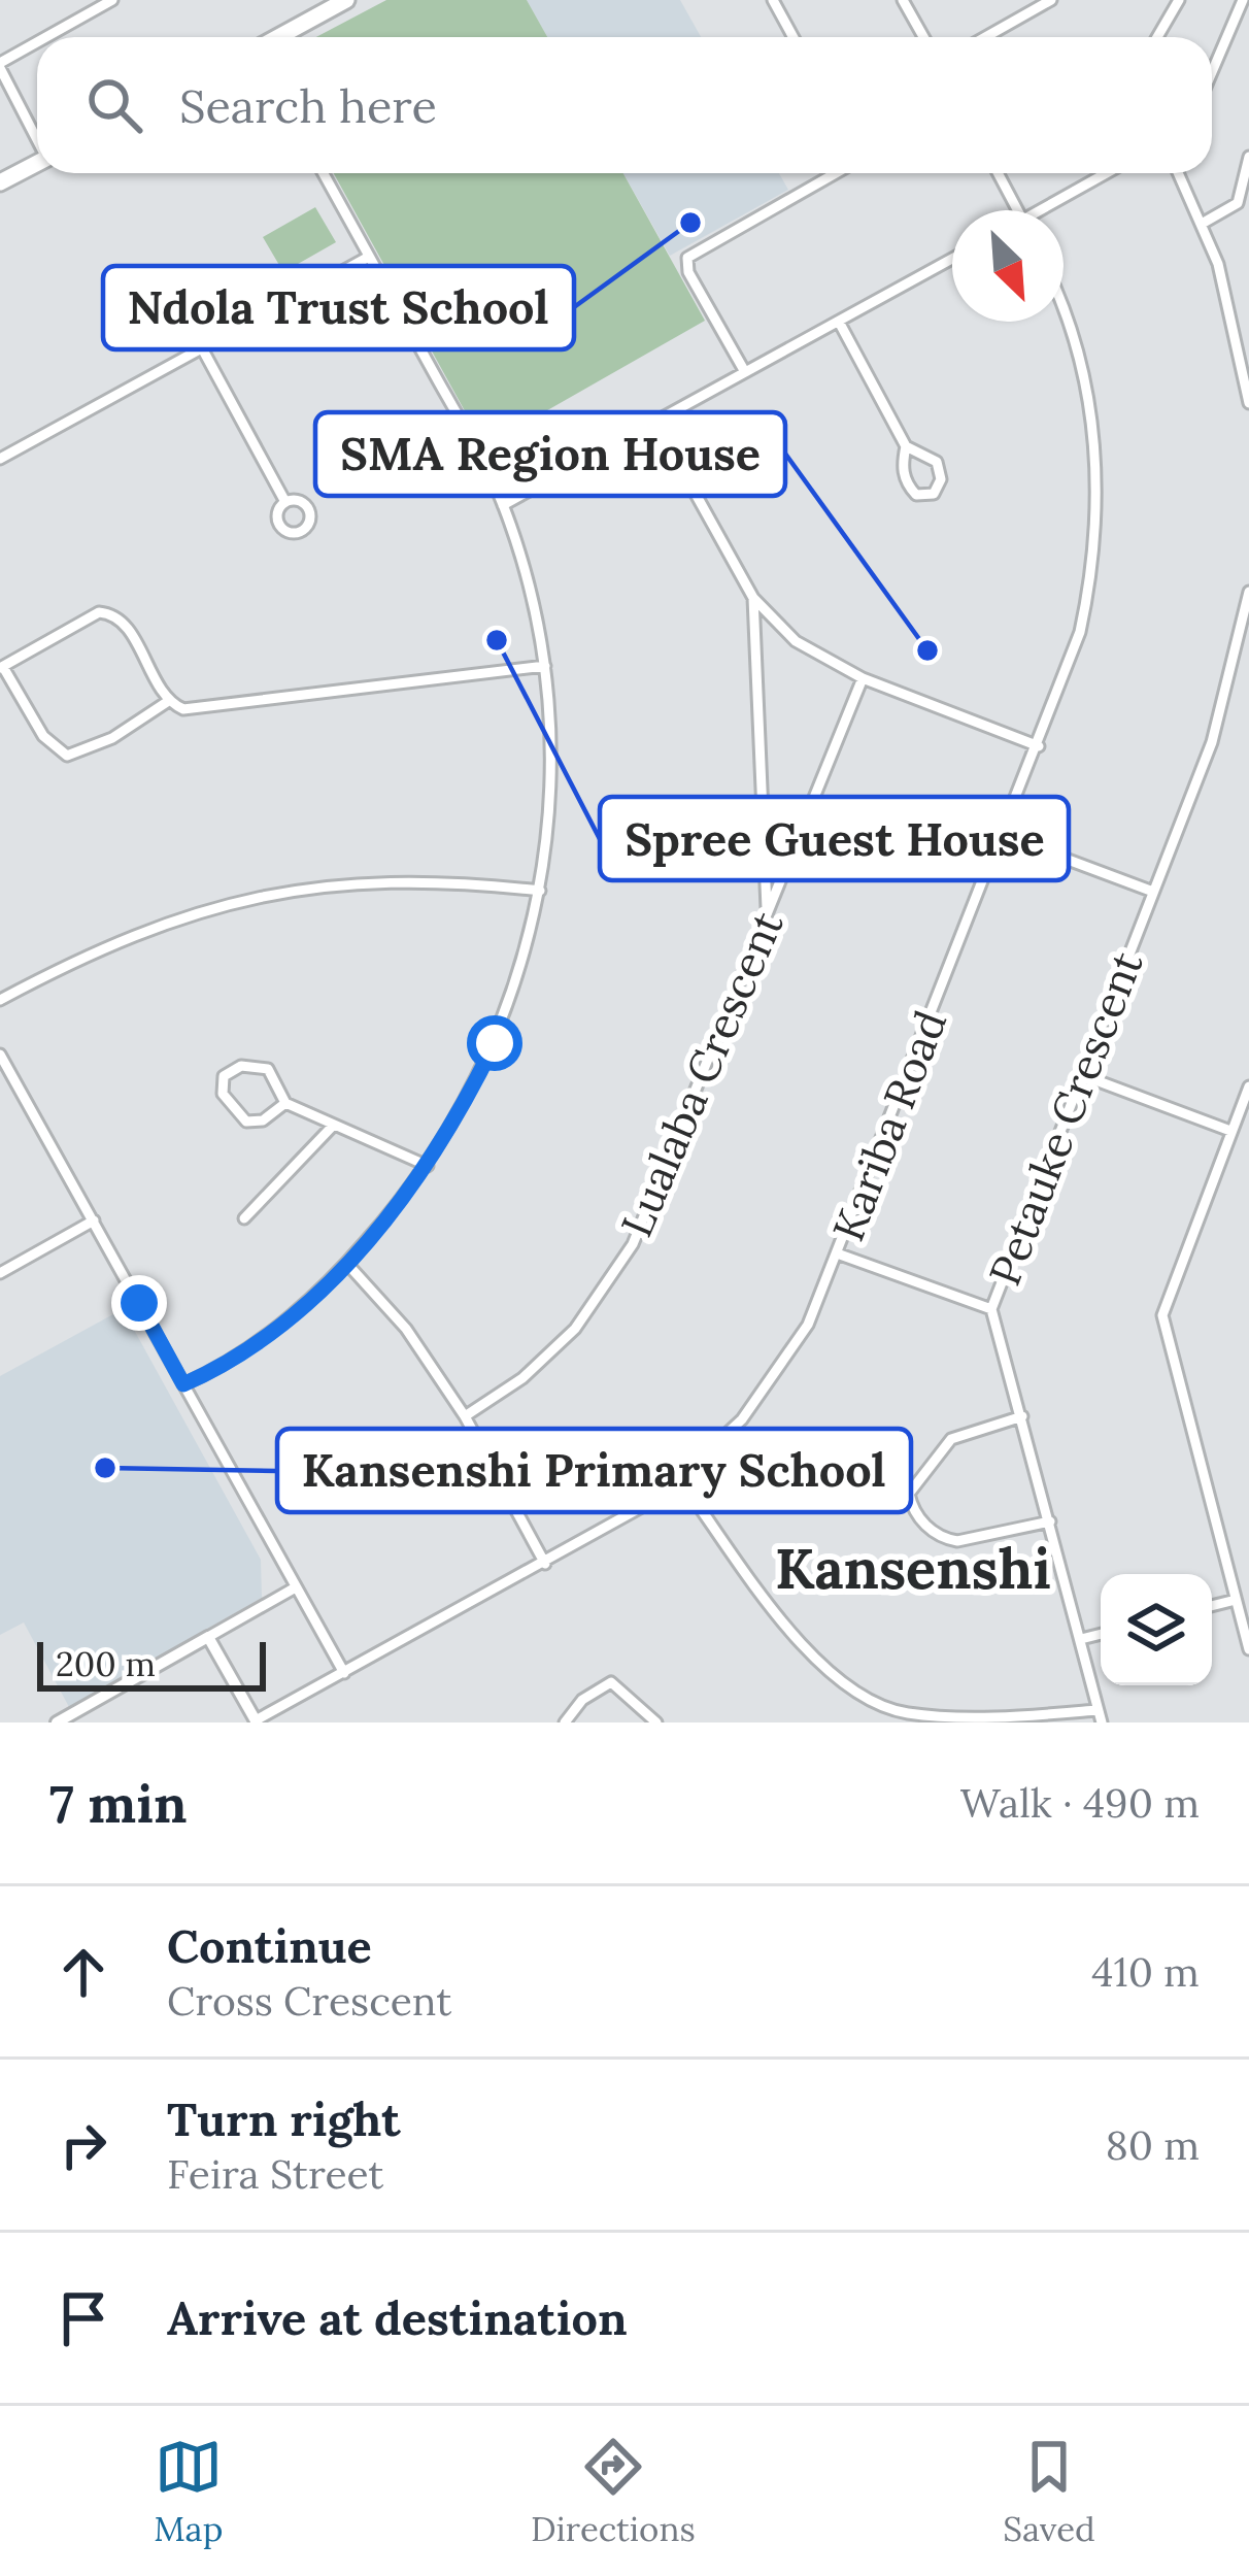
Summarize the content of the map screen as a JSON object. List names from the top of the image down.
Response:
{
  "streets": {
    "street": ["Lualaba Crescent", "Petauke Crescent", "Kariba Road"]
  },
  "districts": ["Kansenshi"],
  "places": [
    "Ndola Trust School",
    "Spree Guest House",
    "SMA Region House",
    "Kansenshi Primary School"
  ],
  "scale_bar": "200 m",
  "north": "bottom right",
  "page": {
    "search": "Search here",
    "scale": "200 m",
    "heading": ["7 min", "Walk · 490 m"],
    "list": [
      ["Continue", "Cross Crescent", "410 m"],
      ["Turn right", "Feira Street", "80 m"],
      "Arrive at destination"
    ],
    "nav": ["Map", "Directions", "Saved"]
  }
}
